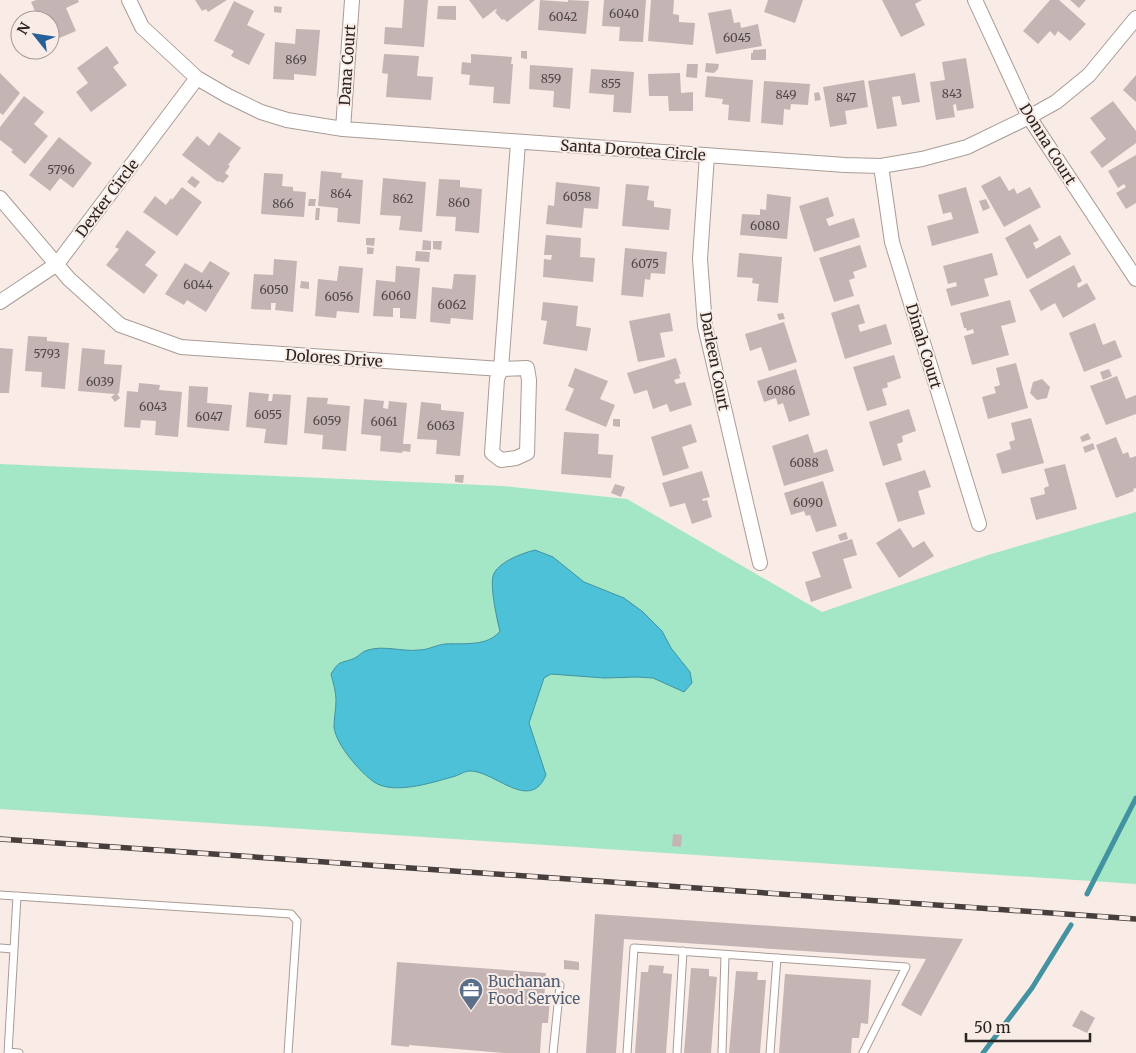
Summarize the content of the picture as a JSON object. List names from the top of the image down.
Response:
{
  "streets": {
    "street": [
      "Dana Court",
      "Donna Court",
      "Santa Dorotea Circle",
      "Dexter Circle",
      "Dinah Court",
      "Dolores Drive",
      "Darleen Court"
    ]
  },
  "crossings": [
    ["Dana Court", "Santa Dorotea Circle"],
    ["Donna Court", "Santa Dorotea Circle"],
    ["Santa Dorotea Circle", "Dexter Circle"],
    ["Santa Dorotea Circle", "Dinah Court"],
    ["Santa Dorotea Circle", "Darleen Court"],
    ["Dexter Circle", "Dolores Drive"]
  ],
  "places": {
    "office": ["Buchanan Food Service"]
  },
  "house_numbers": [
    "6040",
    "6042",
    "6045",
    "869",
    "859",
    "855",
    "843",
    "849",
    "847",
    "5796",
    "864",
    "6058",
    "862",
    "860",
    "866",
    "6080",
    "6075",
    "6044",
    "6050",
    "6060",
    "6056",
    "6062",
    "5793",
    "6039",
    "6086",
    "6043",
    "6055",
    "6047",
    "6059",
    "6061",
    "6063",
    "6088",
    "6090"
  ],
  "scale_bar": "50 m",
  "north": "top left"
}
